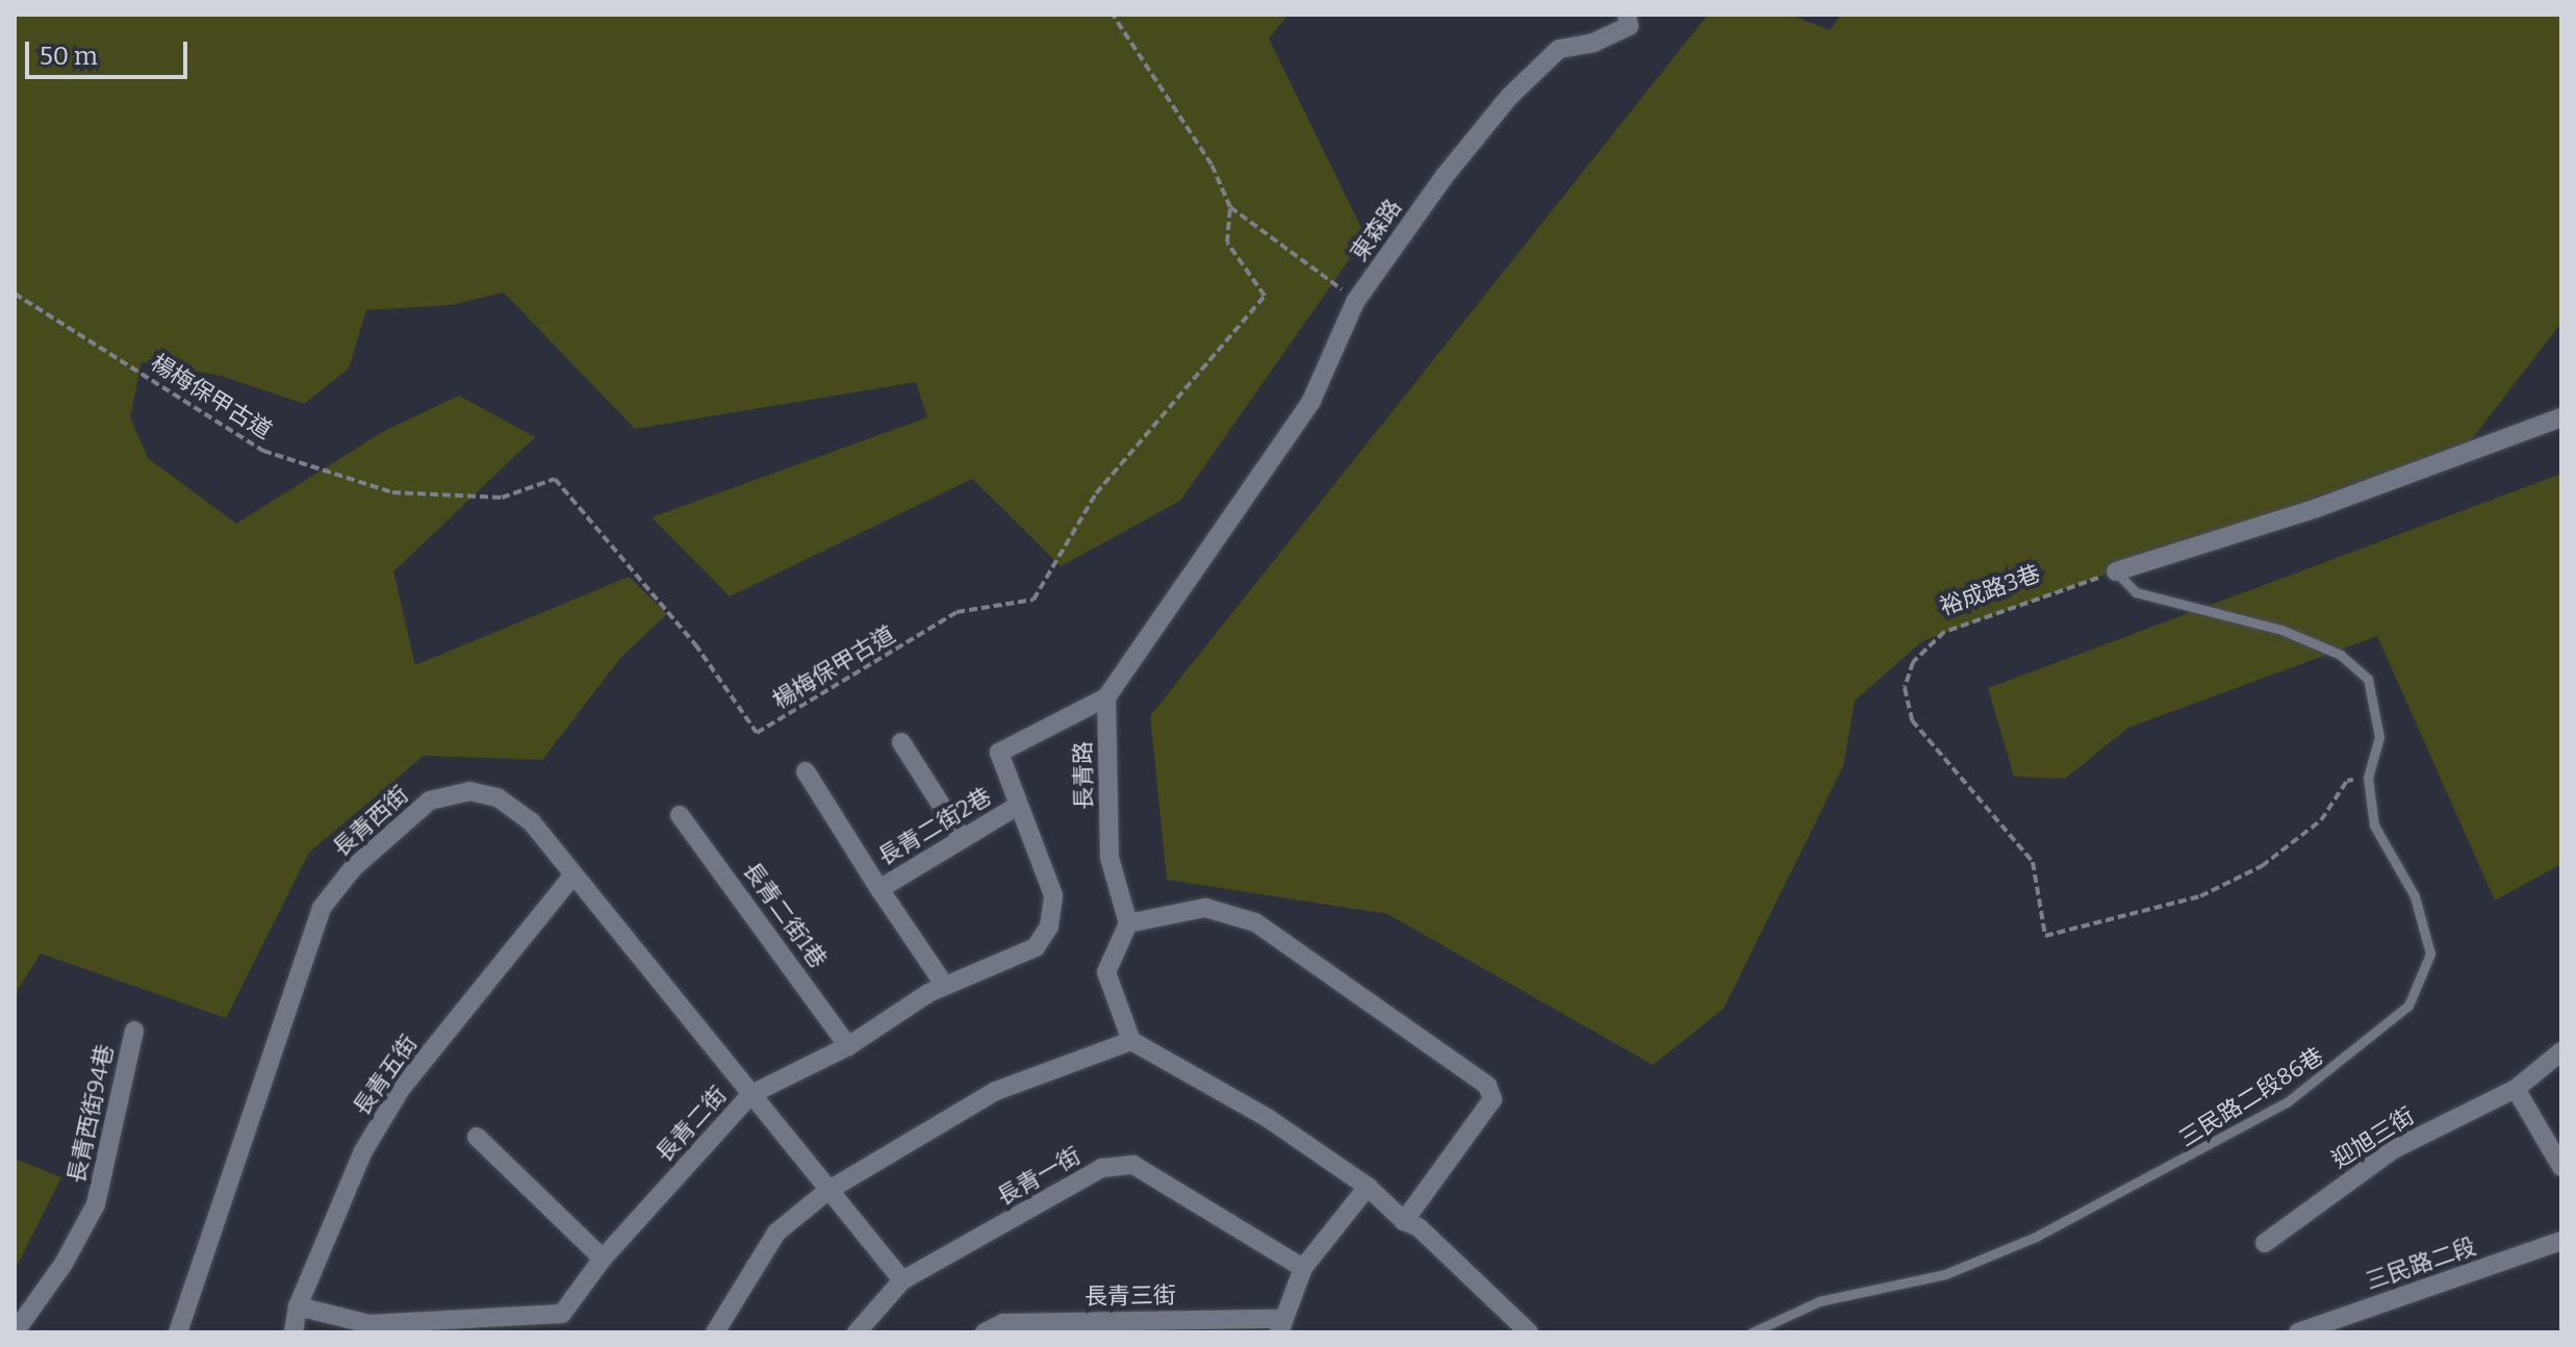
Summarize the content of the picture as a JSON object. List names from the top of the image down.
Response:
{
  "streets": {
    "street": [
      "東森路",
      "長青路",
      "長青西街",
      "長青二街2巷",
      "長青二街1巷",
      "長青五街",
      "長青西街94巷",
      "長青二街",
      "迎旭三街",
      "長青一街",
      "三民路二段",
      "長青三街"
    ],
    "lane": ["三民路二段86巷"],
    "path": ["楊梅保甲古道", "裕成路3巷"]
  },
  "crossings": [
    ["東森路", "長青路"],
    ["裕成路3巷", "三民路二段86巷"],
    ["長青西街", "長青五街"],
    ["長青西街", "長青二街"],
    ["長青西街", "長青一街"],
    ["長青二街2巷", "長青二街"],
    ["長青二街1巷", "長青二街"],
    ["長青五街", "長青二街"]
  ],
  "scale_bar": "50 m"
}
